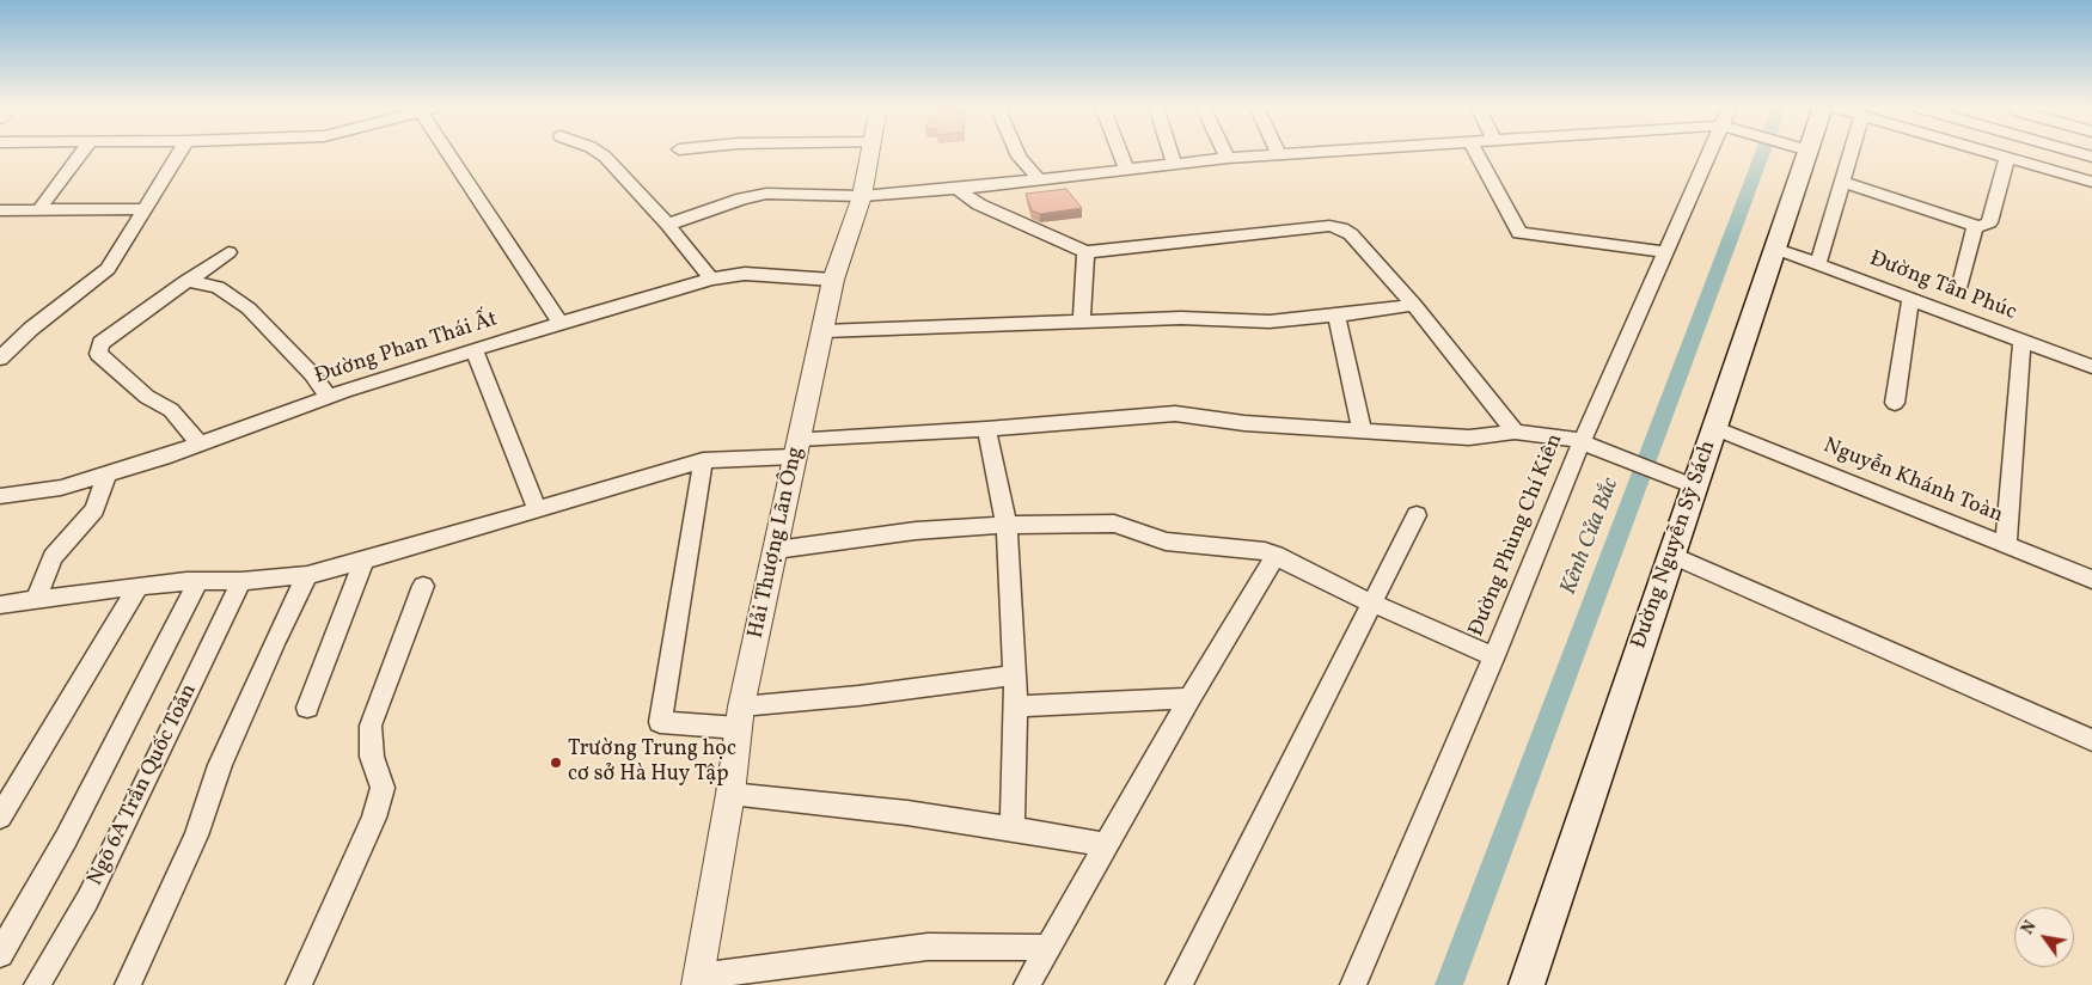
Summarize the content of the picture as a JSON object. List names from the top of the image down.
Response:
{
  "streets": {
    "main road": ["Đường Nguyễn Sỹ Sách"],
    "street": [
      "Đường Tân Phúc",
      "Đường Phan Thái Ất",
      "Nguyễn Khánh Toàn",
      "Đường Phùng Chí Kiên",
      "Hải Thượng Lãn Ông",
      "Ngõ 6A Trần Quốc Toản"
    ]
  },
  "crossings": [
    ["Đường Tân Phúc", "Đường Nguyễn Sỹ Sách"],
    ["Đường Phan Thái Ất", "Hải Thượng Lãn Ông"],
    ["Nguyễn Khánh Toàn", "Đường Nguyễn Sỹ Sách"]
  ],
  "water": ["Kênh Cửa Bắc"],
  "places": ["Trường Trung học cơ sở Hà Huy Tập"],
  "north": "top left"
}
